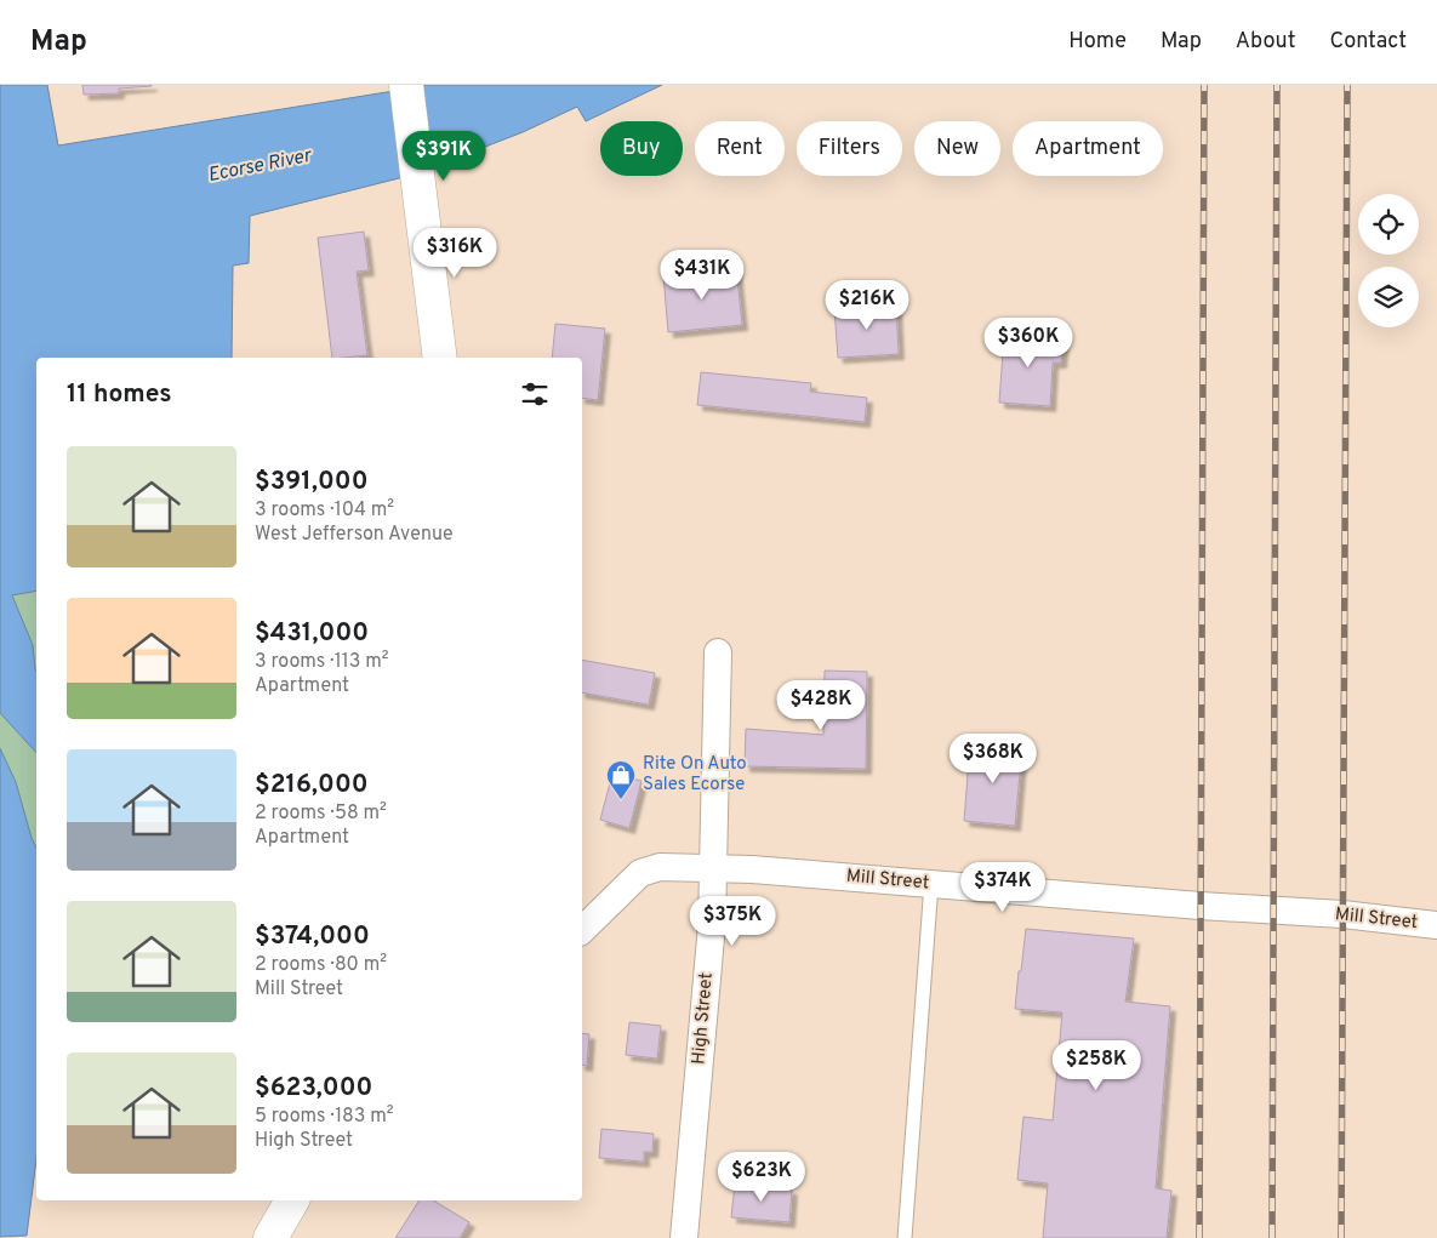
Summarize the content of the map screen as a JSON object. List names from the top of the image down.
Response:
{
  "streets": {
    "street": ["Mill Street", "High Street"]
  },
  "crossings": [
    ["Mill Street", "High Street"]
  ],
  "water": ["Ecorse River"],
  "places": {
    "shop": ["Rite On Auto Sales Ecorse"]
  },
  "page": {
    "header": "Map",
    "nav": [
      "Home",
      "Map",
      "About",
      "Contact"
    ],
    "chip": [
      "Buy",
      "Rent",
      "Filters",
      "New",
      "Apartment"
    ],
    "price": [
      "$391K",
      "$316K",
      "$431K",
      "$216K",
      "$360K",
      "$428K",
      "$368K",
      "$374K",
      "$375K",
      "$258K",
      "$623K"
    ],
    "heading": "11 homes",
    "list": [
      {
        "name": "$391,000",
        "note": "3 rooms · 104 m² · West Jefferson Avenue"
      },
      {
        "name": "$431,000",
        "note": "3 rooms · 113 m² · Apartment"
      },
      {
        "name": "$216,000",
        "note": "2 rooms · 58 m² · Apartment"
      },
      {
        "name": "$374,000",
        "note": "2 rooms · 80 m² · Mill Street"
      },
      {
        "name": "$623,000",
        "note": "5 rooms · 183 m² · High Street"
      }
    ]
  }
}
